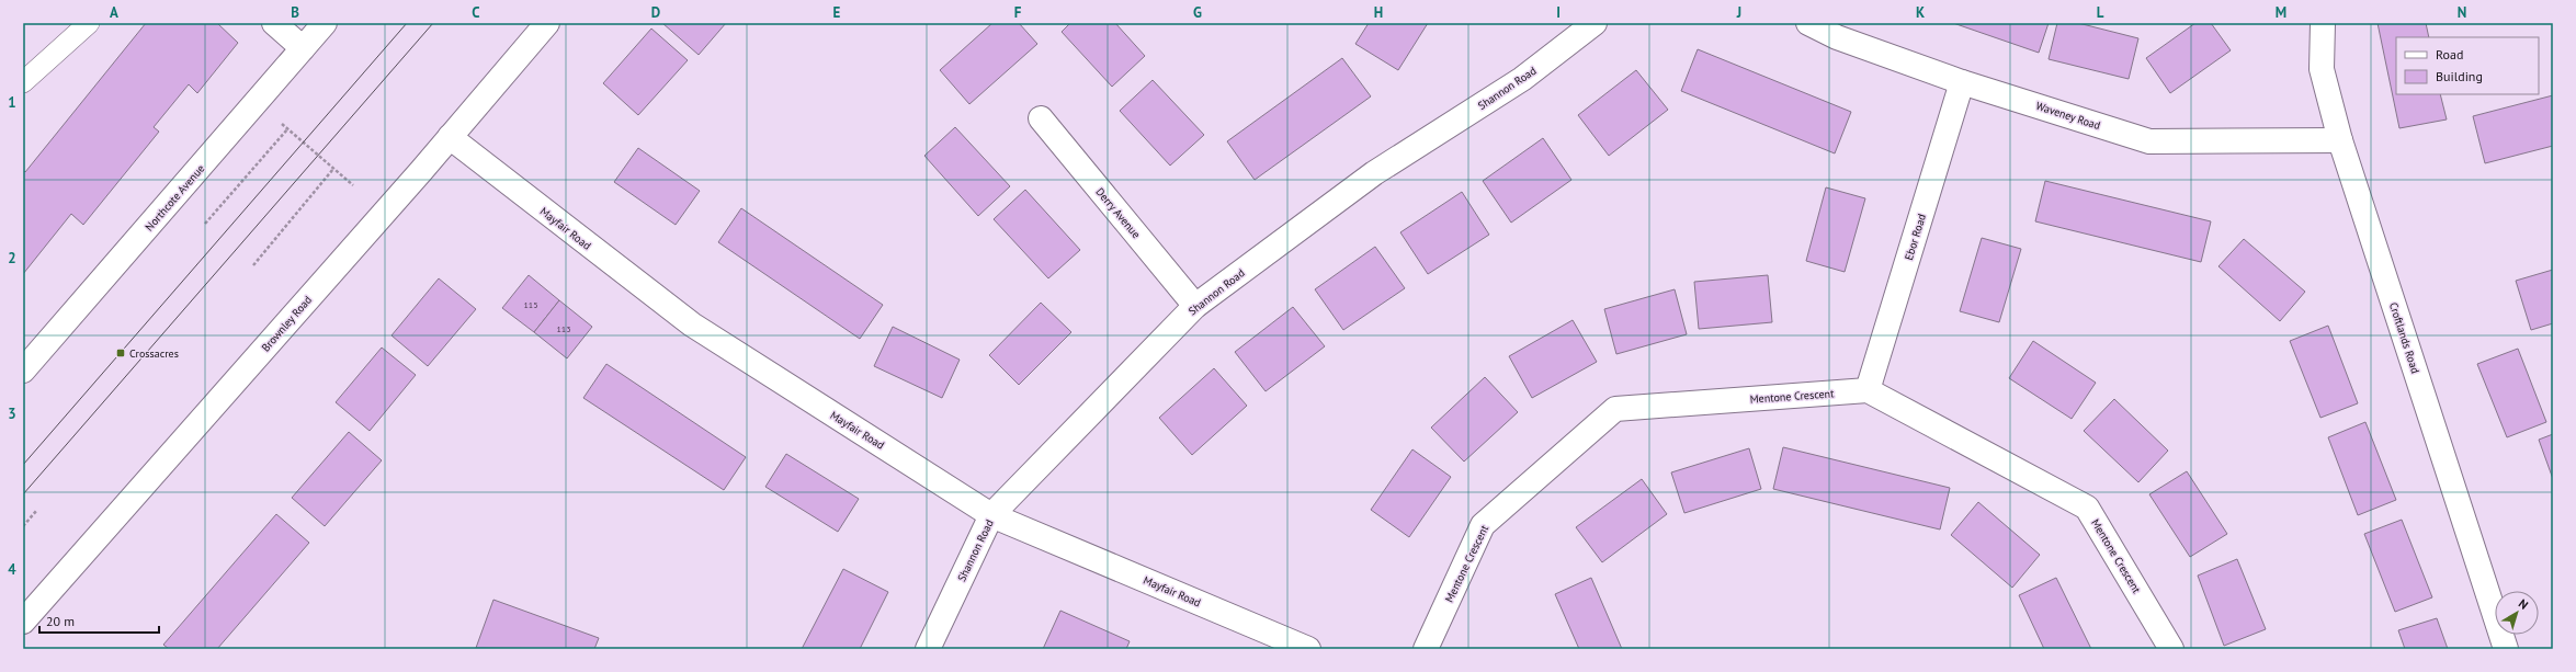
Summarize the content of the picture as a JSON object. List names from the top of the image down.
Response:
{
  "streets": {
    "street": [
      "Shannon Road",
      "Waveney Road",
      "Northcote Avenue",
      "Derry Avenue",
      "Mayfair Road",
      "Ebor Road",
      "Brownley Road",
      "Croftlands Road",
      "Mentone Crescent"
    ]
  },
  "crossings": [
    ["Shannon Road", "Derry Avenue"],
    ["Shannon Road", "Mayfair Road"],
    ["Waveney Road", "Ebor Road"],
    ["Waveney Road", "Croftlands Road"],
    ["Mayfair Road", "Brownley Road"],
    ["Ebor Road", "Mentone Crescent"]
  ],
  "places": {
    "transit": ["Crossacres"]
  },
  "house_numbers": ["115", "113"],
  "legend": ["Road", "Building"],
  "scale_bar": "20 m",
  "north": "top right",
  "grid": {
    "columns": [
      "A",
      "B",
      "C",
      "D",
      "E",
      "F",
      "G",
      "H",
      "I",
      "J",
      "K",
      "L",
      "M",
      "N"
    ],
    "rows": [
      "1",
      "2",
      "3",
      "4"
    ]
  }
}
